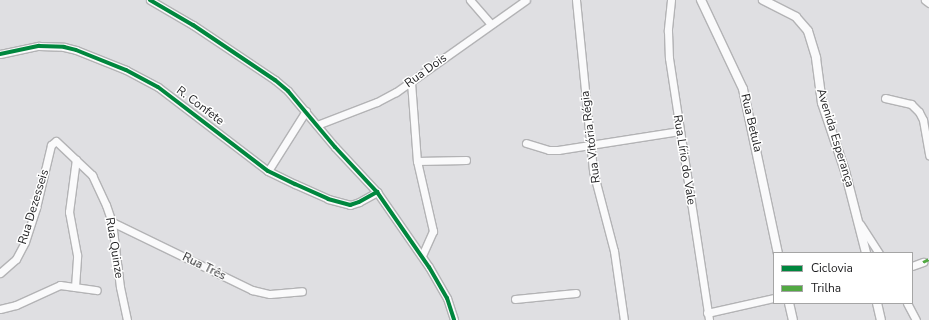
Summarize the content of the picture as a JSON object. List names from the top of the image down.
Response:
{
  "streets": {
    "street": [
      "Rua Dois",
      "R. Confete",
      "Rua Betula",
      "Rua Vitória Régia",
      "Avenida Esperança",
      "Rua Lírio do Vale",
      "Rua Dezesseis",
      "Rua Quinze",
      "Rua Três"
    ]
  },
  "crossings": [
    ["Rua Dezesseis", "Rua Quinze"],
    ["Rua Quinze", "Rua Três"]
  ],
  "legend": ["Ciclovia", "Trilha"]
}
